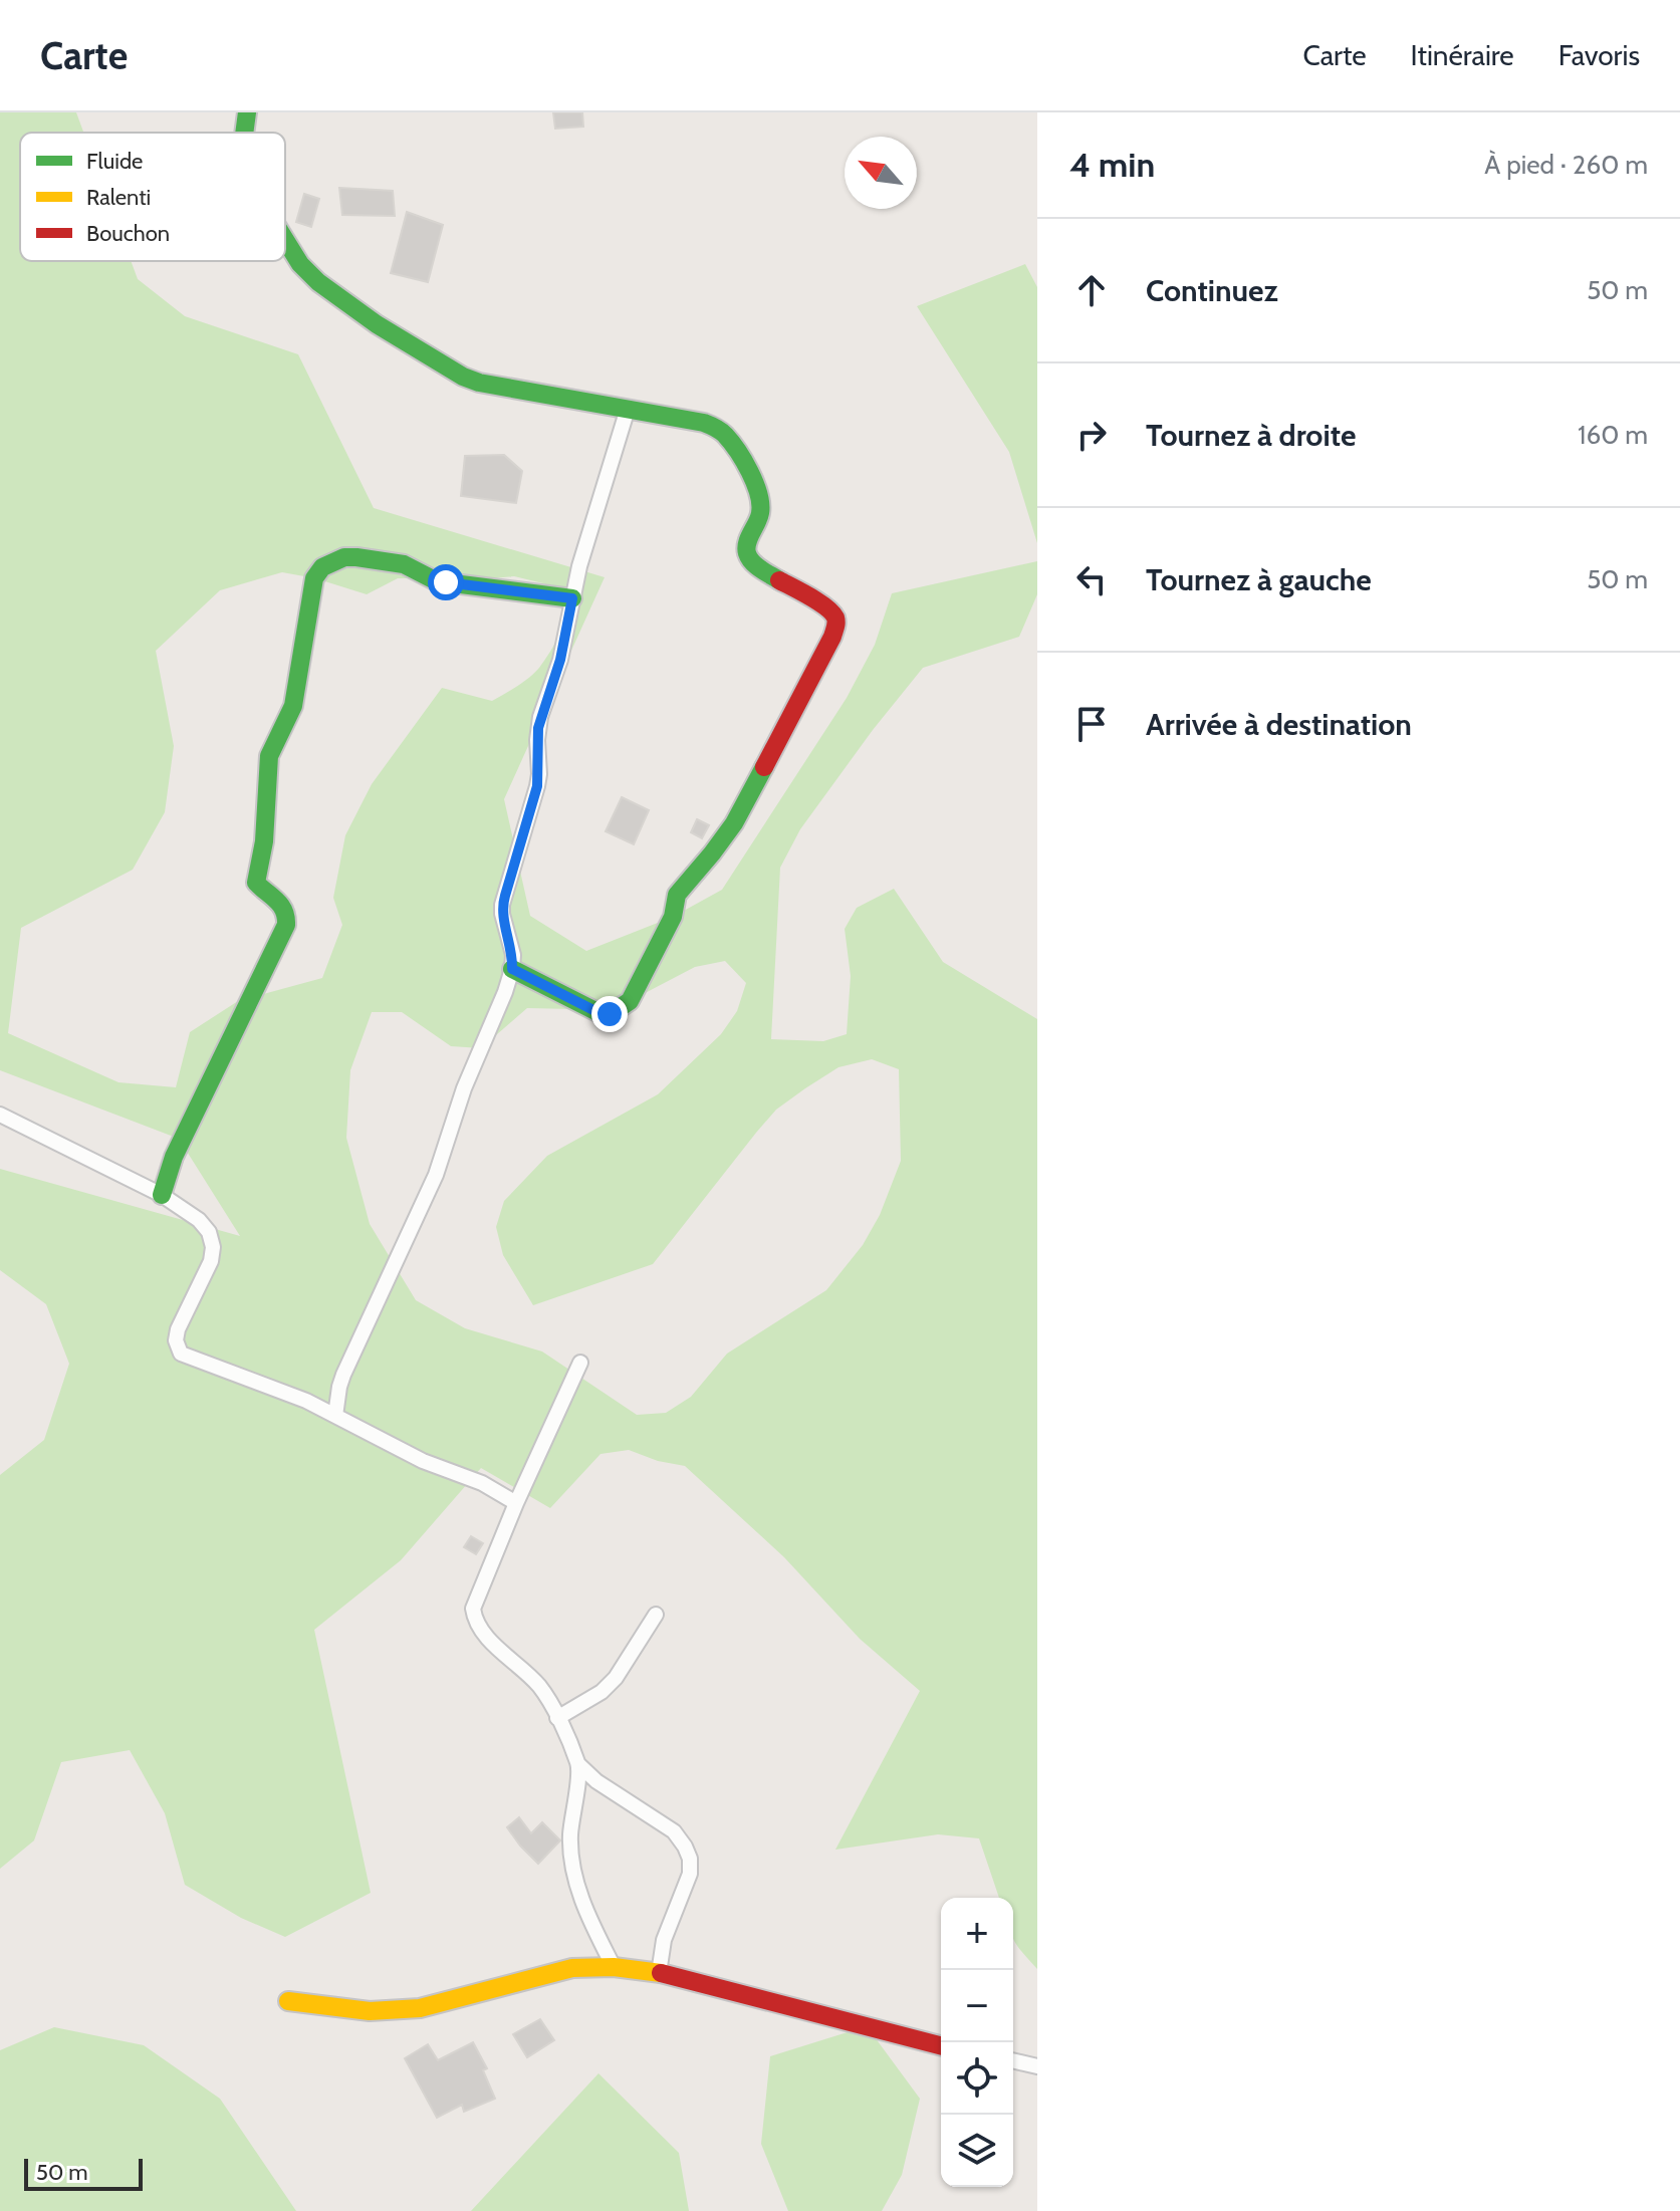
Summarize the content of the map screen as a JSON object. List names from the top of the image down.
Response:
{
  "legend": ["Fluide", "Ralenti", "Bouchon"],
  "scale_bar": "50 m",
  "north": "top left",
  "page": {
    "header": "Carte",
    "nav": ["Carte", "Itinéraire", "Favoris"],
    "heading": ["4 min", "À pied · 260 m"],
    "list": [
      ["Continuez", "50 m"],
      ["Tournez à droite", "160 m"],
      ["Tournez à gauche", "50 m"],
      "Arrivée à destination"
    ],
    "map_buttons": ["+", "−"],
    "scale": "50 m"
  }
}
